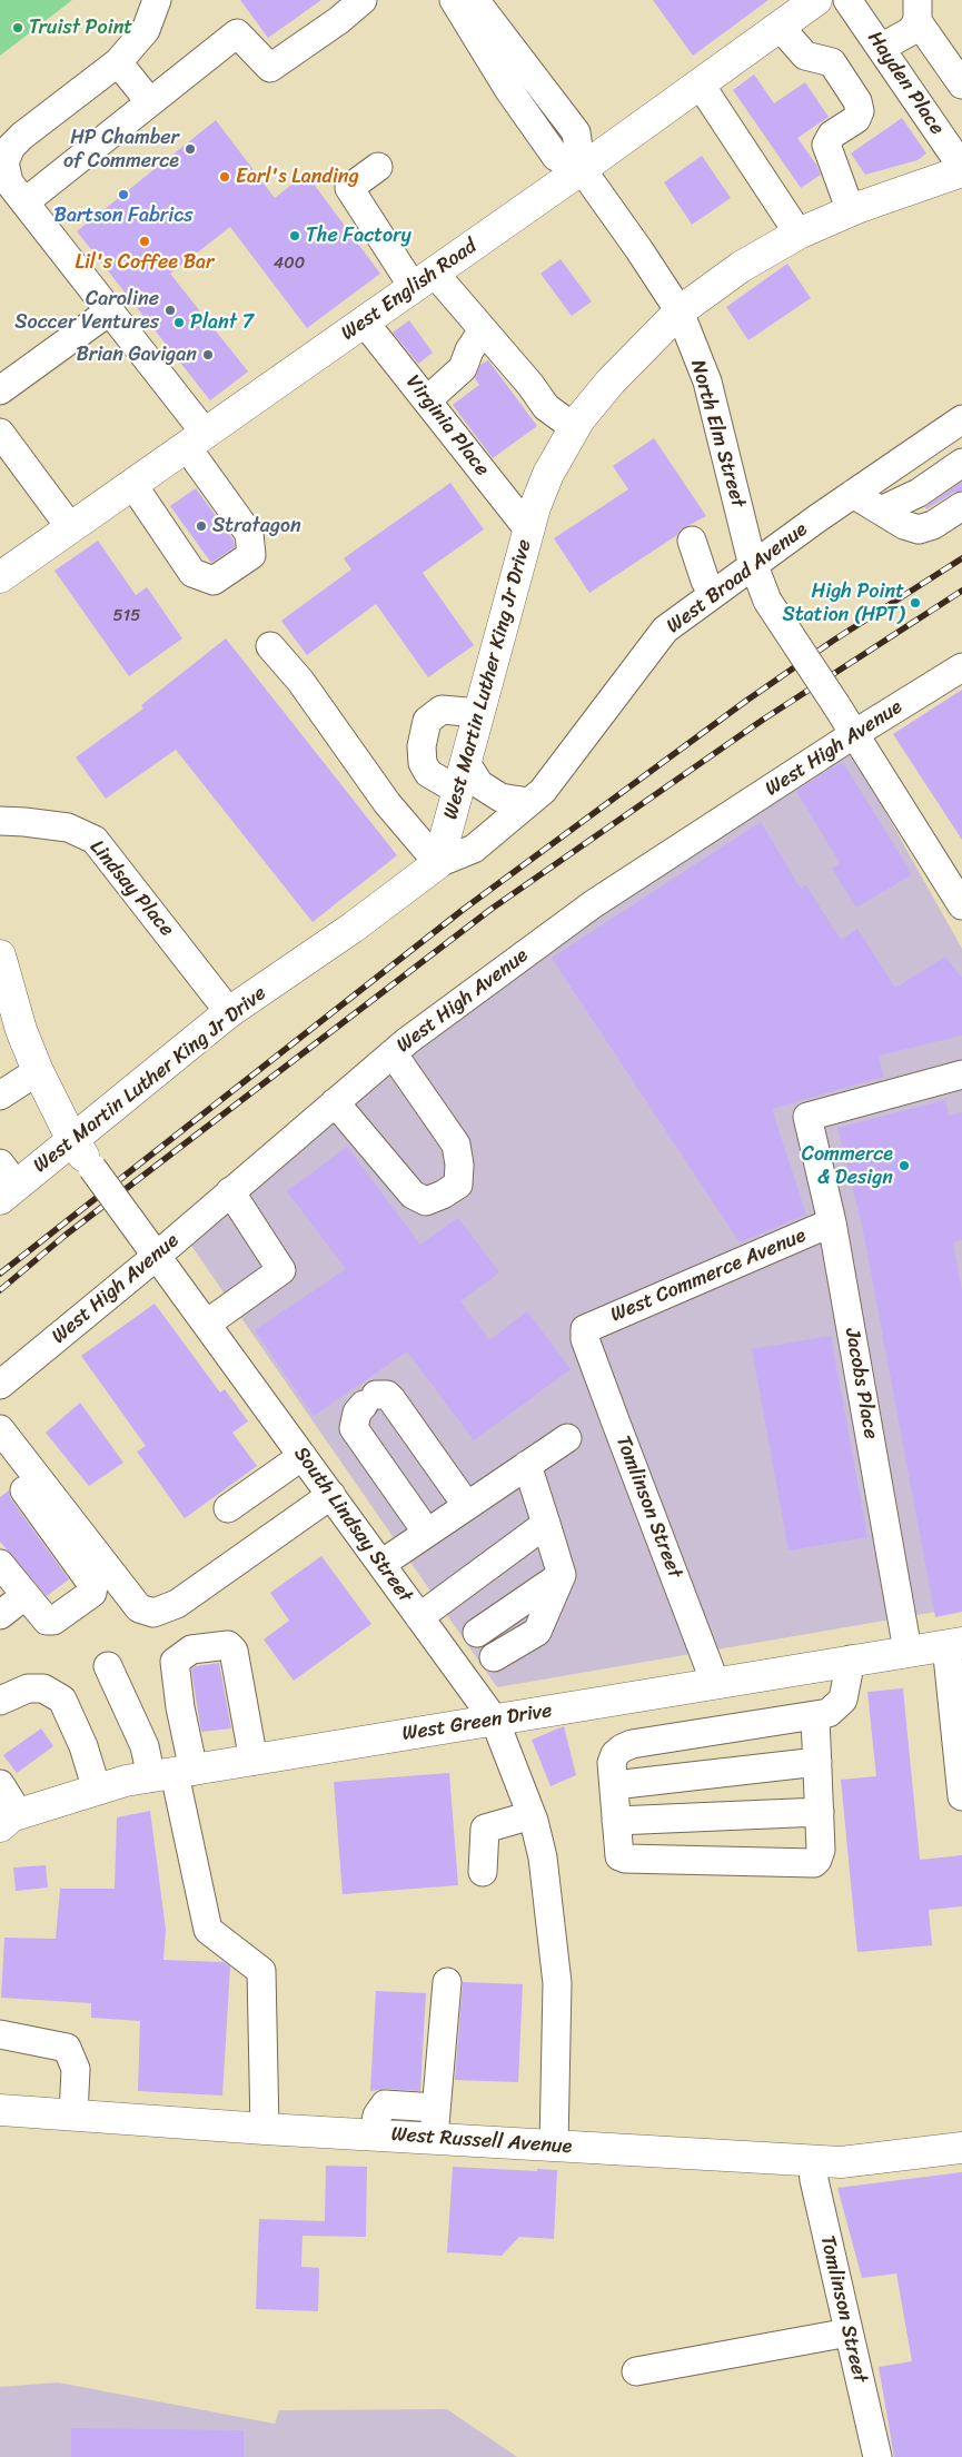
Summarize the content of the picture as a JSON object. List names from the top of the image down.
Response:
{
  "streets": {
    "main road": [
      "West English Road",
      "West Martin Luther King Jr Drive",
      "South Lindsay Street",
      "West Green Drive",
      "West Russell Avenue"
    ],
    "street": [
      "Hayden Place",
      "Virginia Place",
      "North Elm Street",
      "West Broad Avenue",
      "West High Avenue",
      "Lindsay Place",
      "West Commerce Avenue",
      "Jacobs Place",
      "Tomlinson Street"
    ]
  },
  "crossings": [
    ["West English Road", "Virginia Place"],
    ["West English Road", "North Elm Street"],
    ["Virginia Place", "West Martin Luther King Jr Drive"],
    ["North Elm Street", "West Broad Avenue"],
    ["North Elm Street", "West Martin Luther King Jr Drive"],
    ["North Elm Street", "West High Avenue"],
    ["West Broad Avenue", "West Martin Luther King Jr Drive"],
    ["West Martin Luther King Jr Drive", "Lindsay Place"],
    ["West Martin Luther King Jr Drive", "South Lindsay Street"],
    ["West High Avenue", "South Lindsay Street"],
    ["West Commerce Avenue", "Jacobs Place"],
    ["West Commerce Avenue", "Tomlinson Street"],
    ["Jacobs Place", "West Green Drive"],
    ["Tomlinson Street", "West Green Drive"],
    ["Tomlinson Street", "West Russell Avenue"],
    ["South Lindsay Street", "West Green Drive"],
    ["South Lindsay Street", "West Russell Avenue"]
  ],
  "places": [
    "Truist Point",
    "HP Chamber of Commerce",
    "Earl's Landing",
    "Bartson Fabrics",
    "The Factory",
    "Lil's Coffee Bar",
    "Caroline Soccer Ventures",
    "Plant 7",
    "Brian Gavigan",
    "Stratagon",
    "High Point Station (HPT)",
    "Commerce & Design"
  ],
  "house_numbers": ["400", "515"]
}
